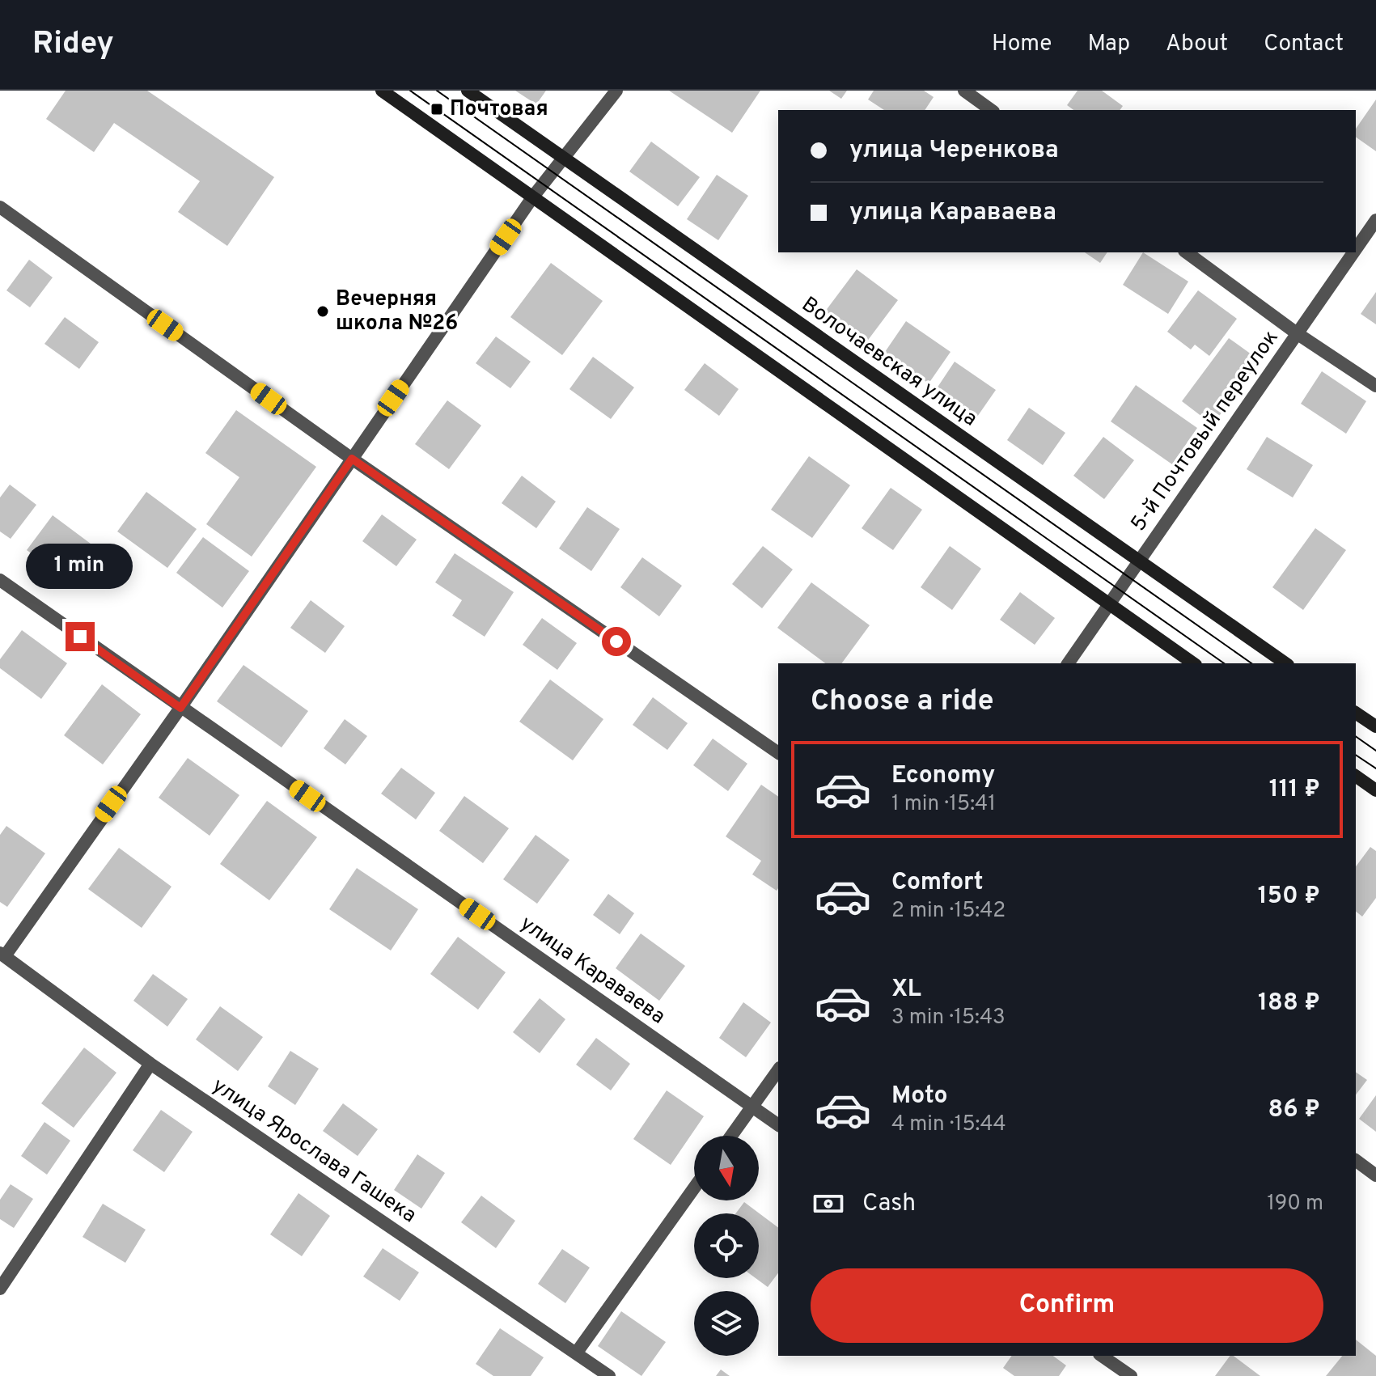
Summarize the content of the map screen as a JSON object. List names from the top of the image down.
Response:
{
  "streets": {
    "main road": ["Волочаевская улица"],
    "street": ["5-й Почтовый переулок", "улица Караваева", "улица Ярослава Гашека"]
  },
  "crossings": [
    ["Волочаевская улица", "5-й Почтовый переулок"]
  ],
  "places": {
    "transit": ["Почтовая"],
    "other": ["Вечерняя школа №26"]
  },
  "north": "bottom",
  "page": {
    "header": "Ridey",
    "nav": [
      "Home",
      "Map",
      "About",
      "Contact"
    ],
    "banner": ["улица Черенкова", "улица Караваева"],
    "bubble": "1 min",
    "heading": "Choose a ride",
    "list": [
      {
        "name": "Economy",
        "note": "1 min · 15:41",
        "value": "111 ₽"
      },
      {
        "name": "Comfort",
        "note": "2 min · 15:42",
        "value": "150 ₽"
      },
      {
        "name": "XL",
        "note": "3 min · 15:43",
        "value": "188 ₽"
      },
      {
        "name": "Moto",
        "note": "4 min · 15:44",
        "value": "86 ₽"
      }
    ],
    "pay": ["Cash", "190 m"],
    "buttons": "Confirm"
  }
}
